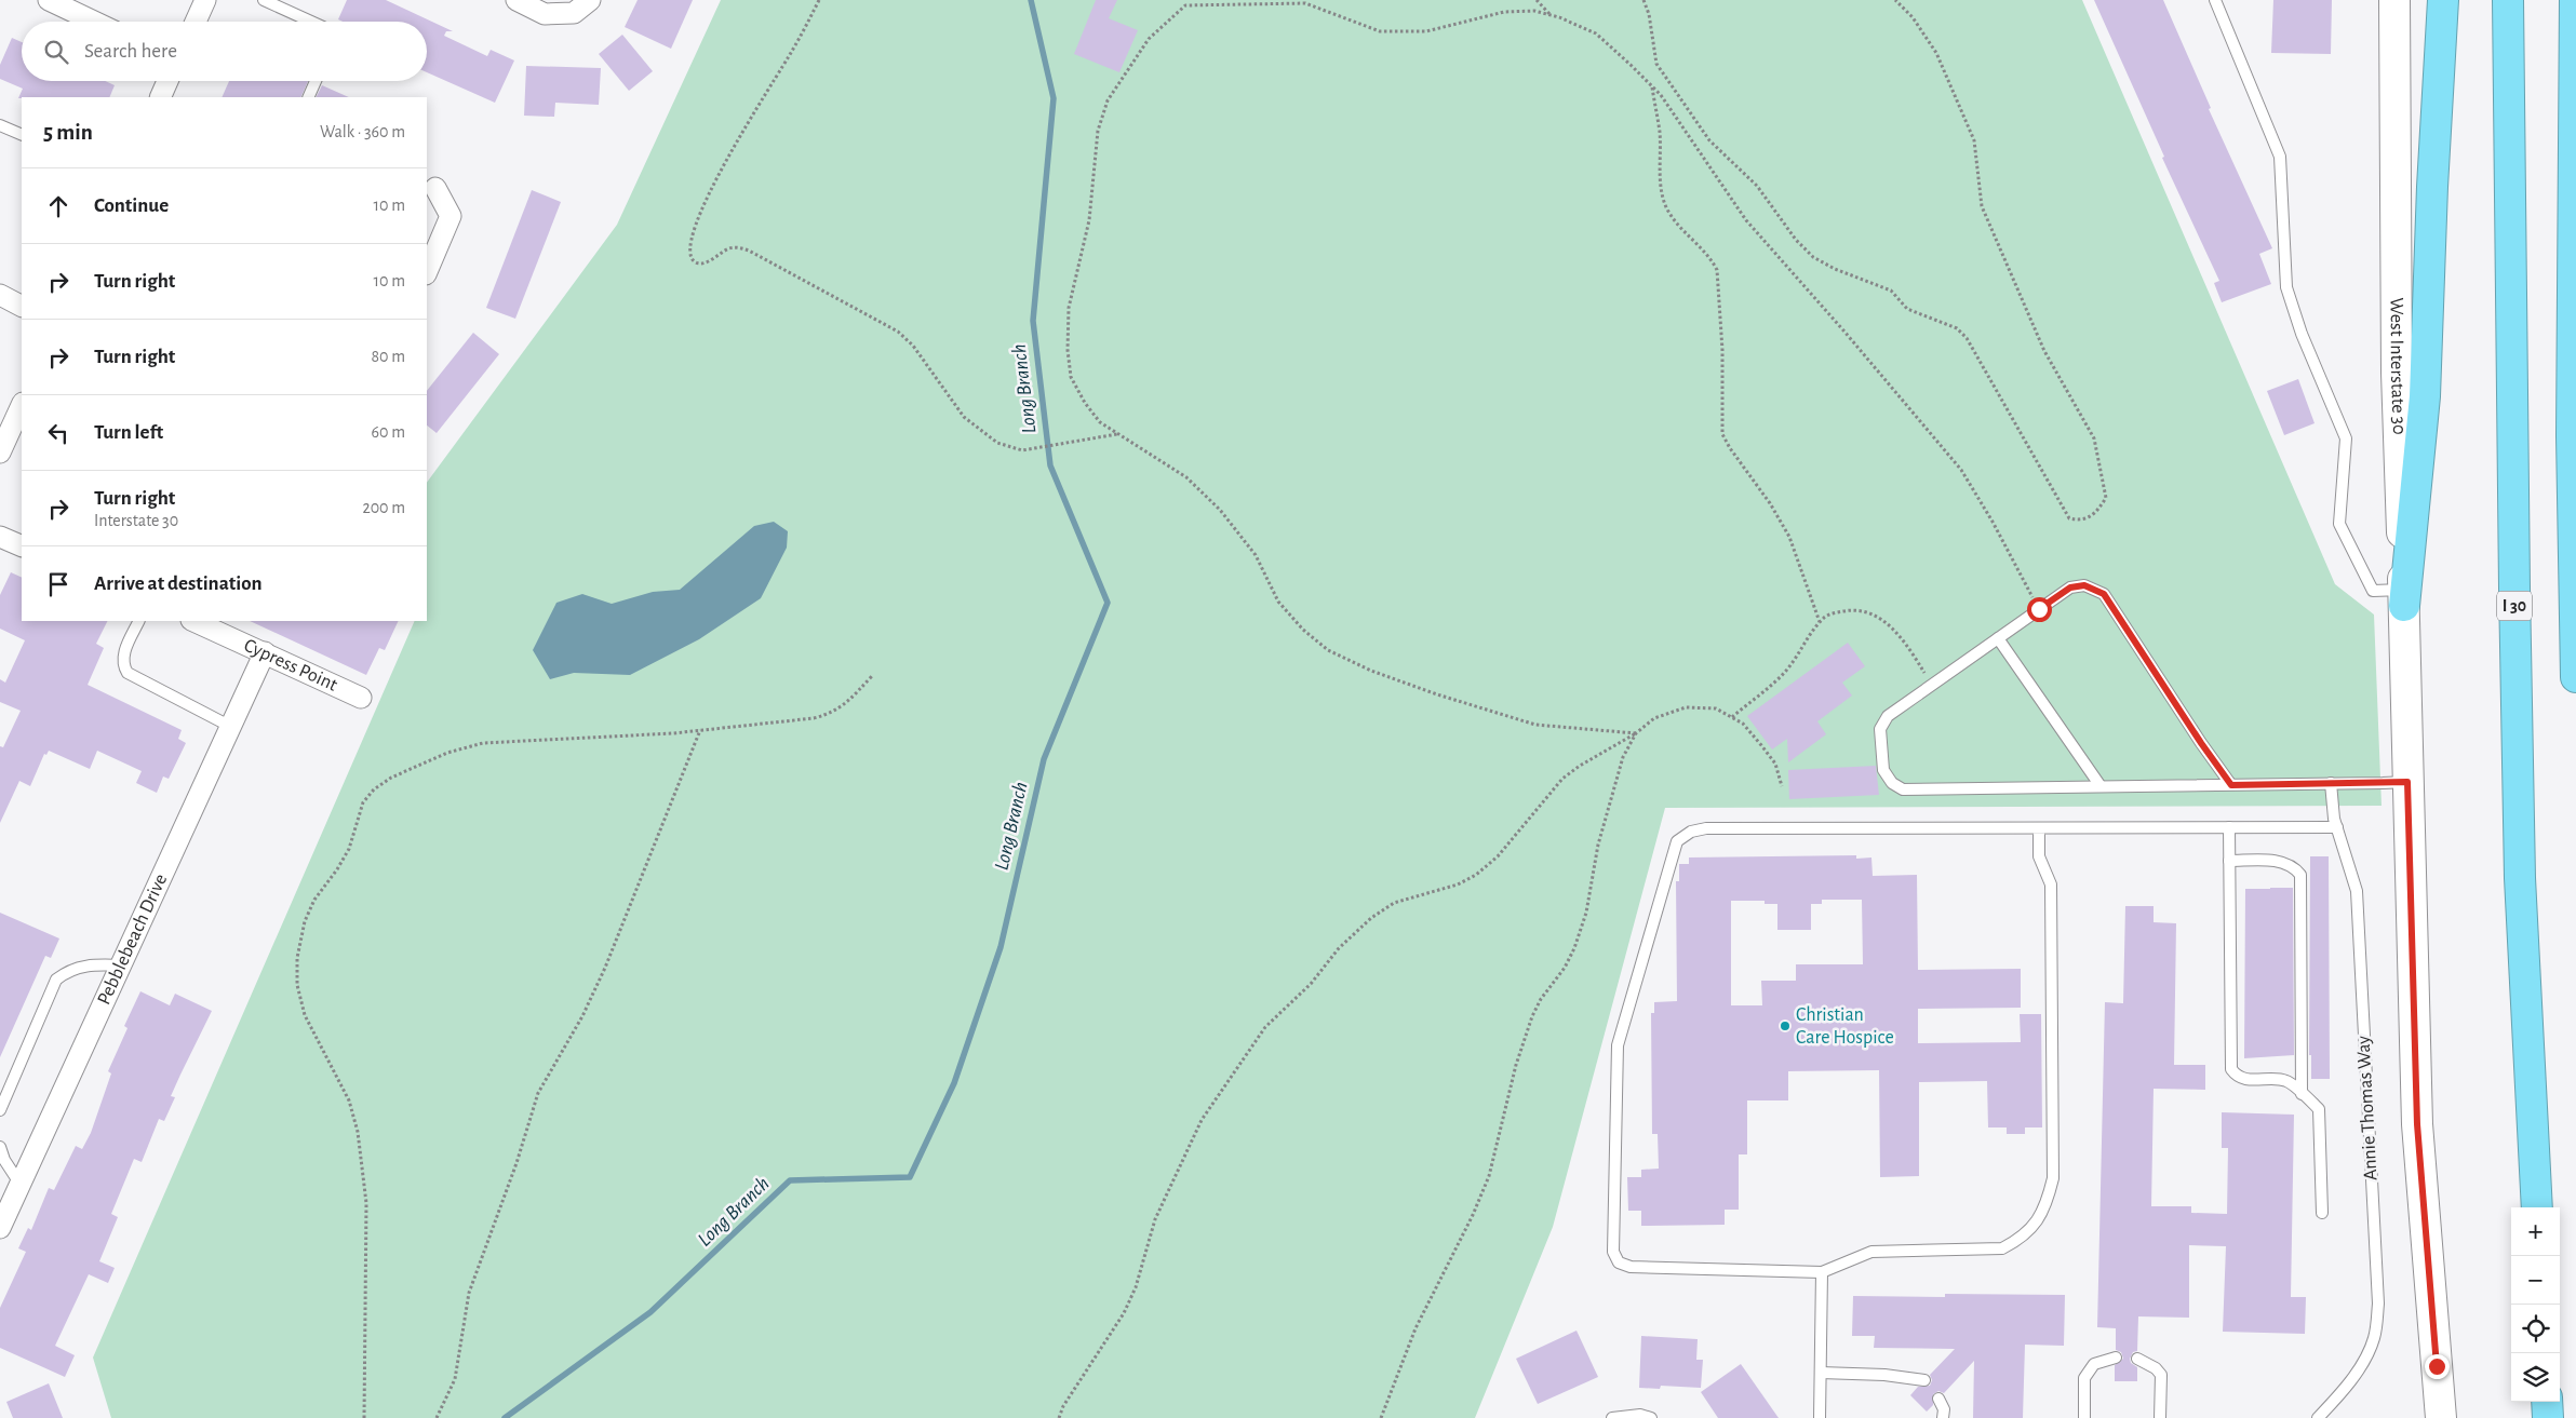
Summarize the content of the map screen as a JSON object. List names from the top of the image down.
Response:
{
  "streets": {
    "highway": ["I 30"],
    "main road": ["West Interstate 30"],
    "street": ["Cypress Point", "Pebblebeach Drive"],
    "lane": ["Annie Thomas Way"]
  },
  "crossings": [
    ["Cypress Point", "Pebblebeach Drive"]
  ],
  "water": ["Long Branch"],
  "places": ["Christian Care Hospice"],
  "page": {
    "search": "Search here",
    "heading": ["5 min", "Walk · 360 m"],
    "list": [
      ["Continue", "10 m"],
      ["Turn right", "10 m"],
      ["Turn right", "80 m"],
      ["Turn left", "60 m"],
      ["Turn right", "Interstate 30", "200 m"],
      "Arrive at destination"
    ],
    "map_buttons": ["+", "−"]
  }
}
